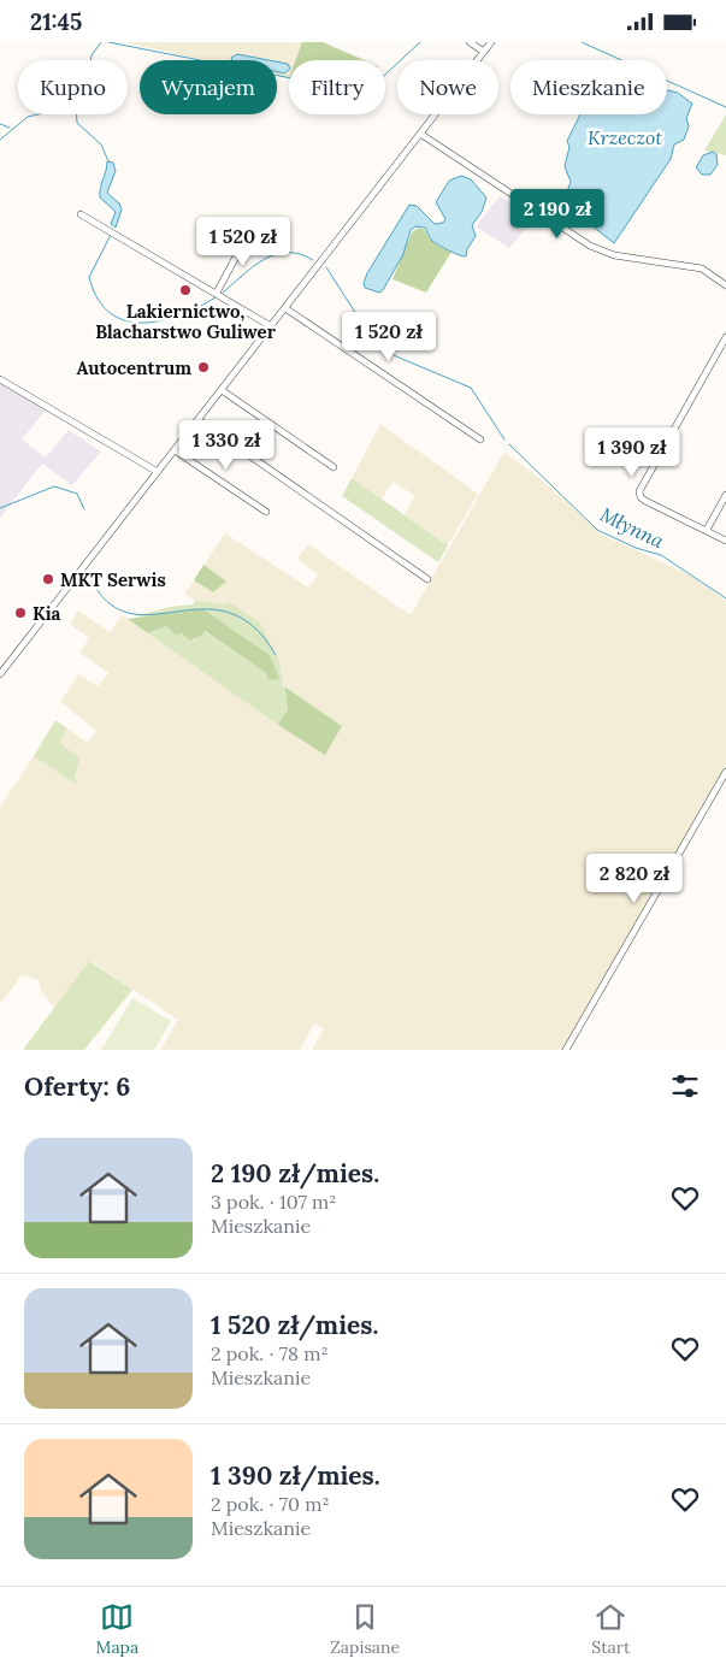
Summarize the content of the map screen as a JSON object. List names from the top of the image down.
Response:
{
  "water": ["Krzeczot", "Młynna"],
  "places": [
    "Lakiernictwo, Blacharstwo Guliwer",
    "Autocentrum",
    "MKT Serwis",
    "Kia"
  ],
  "page": {
    "status": "21:45",
    "chip": [
      "Kupno",
      "Wynajem",
      "Filtry",
      "Nowe",
      "Mieszkanie"
    ],
    "price": [
      "2 190 zł",
      "1 520 zł",
      "1 520 zł",
      "1 330 zł",
      "1 390 zł",
      "2 820 zł"
    ],
    "heading": "Oferty: 6",
    "list": [
      {
        "name": "2 190 zł/mies.",
        "note": "3 pok. · 107 m² · Mieszkanie"
      },
      {
        "name": "1 520 zł/mies.",
        "note": "2 pok. · 78 m² · Mieszkanie"
      },
      {
        "name": "1 390 zł/mies.",
        "note": "2 pok. · 70 m² · Mieszkanie"
      }
    ],
    "tabs": ["Mapa", "Zapisane", "Start"]
  }
}
